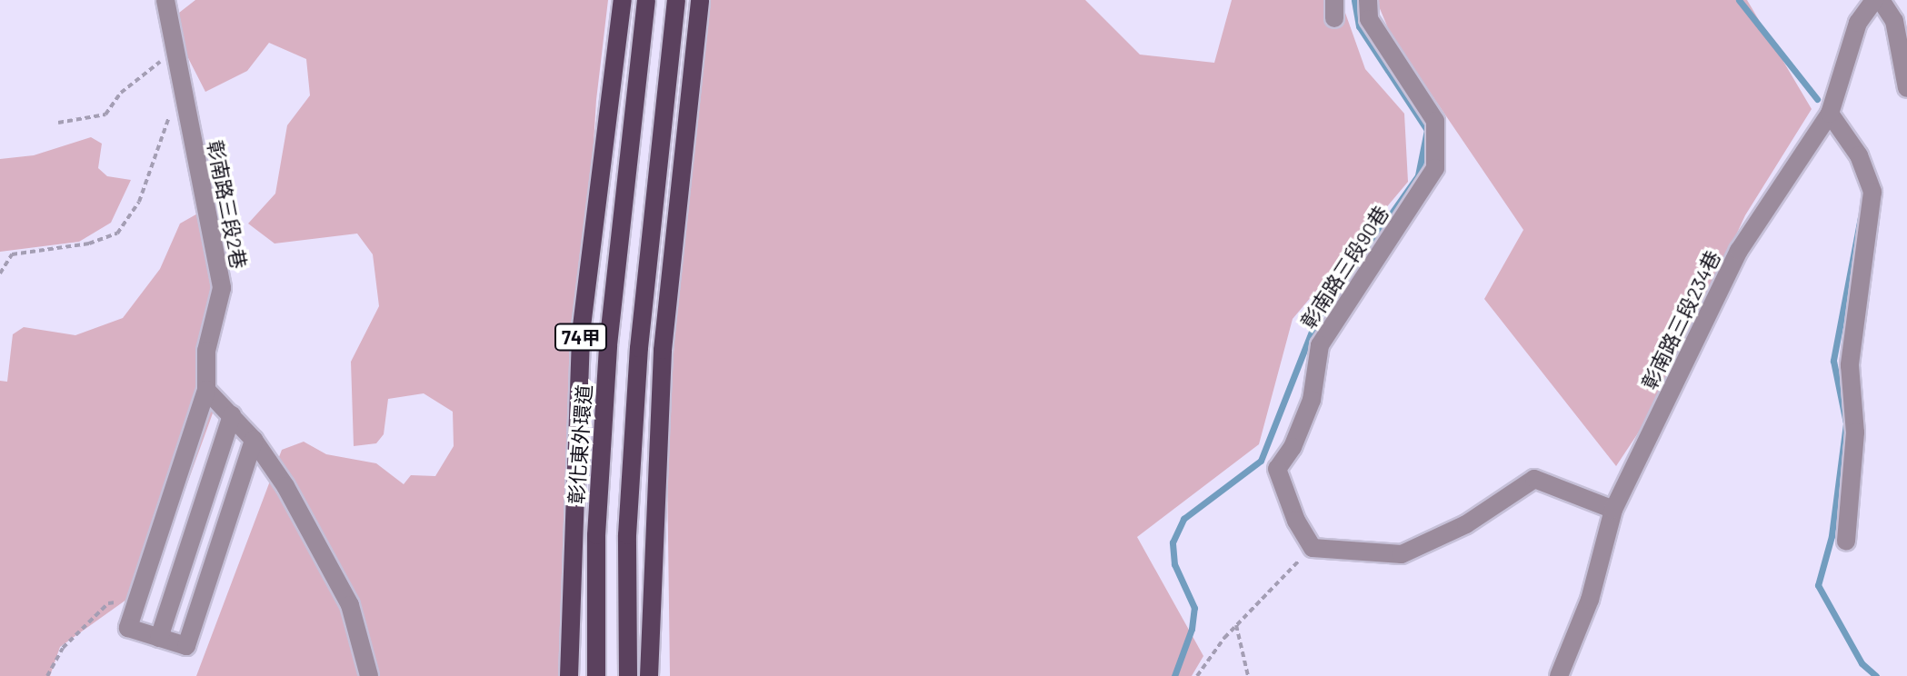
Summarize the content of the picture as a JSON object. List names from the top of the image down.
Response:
{
  "streets": {
    "main road": ["74甲", "彰化東外環道"],
    "lane": ["彰南路三段2巷", "彰南路三段90巷", "彰南路三段234巷"]
  }
}
